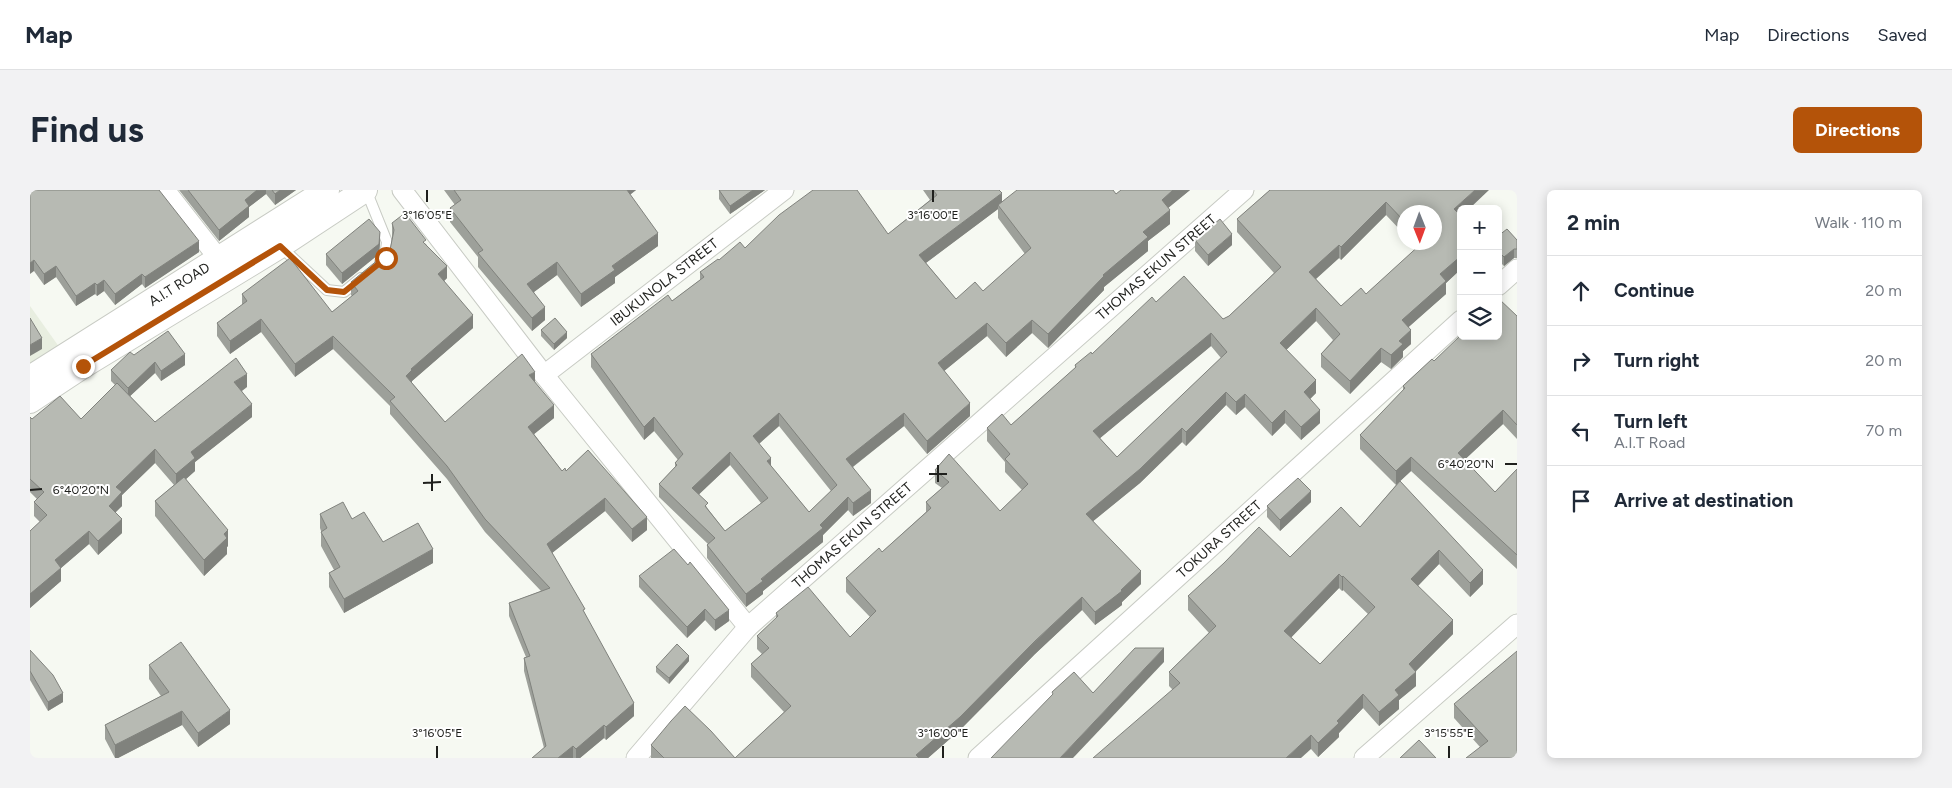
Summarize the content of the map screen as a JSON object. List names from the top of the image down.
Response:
{
  "streets": {
    "street": [
      "THOMAS EKUN STREET",
      "IBUKUNOLA STREET",
      "A.I.T ROAD",
      "TOKURA STREET"
    ]
  },
  "north": "bottom",
  "page": {
    "header": "Map",
    "nav": ["Map", "Directions", "Saved"],
    "buttons": "Directions",
    "title": "Find us",
    "heading": ["2 min", "Walk · 110 m"],
    "map_buttons": ["+", "−"],
    "list": [
      ["Continue", "20 m"],
      ["Turn right", "20 m"],
      ["Turn left", "A.I.T Road", "70 m"],
      "Arrive at destination"
    ]
  },
  "coordinates": [
    "3°16'05\"E",
    "3°16'00\"E",
    "6°40'20\"N",
    "3°15'55\"E"
  ]
}
